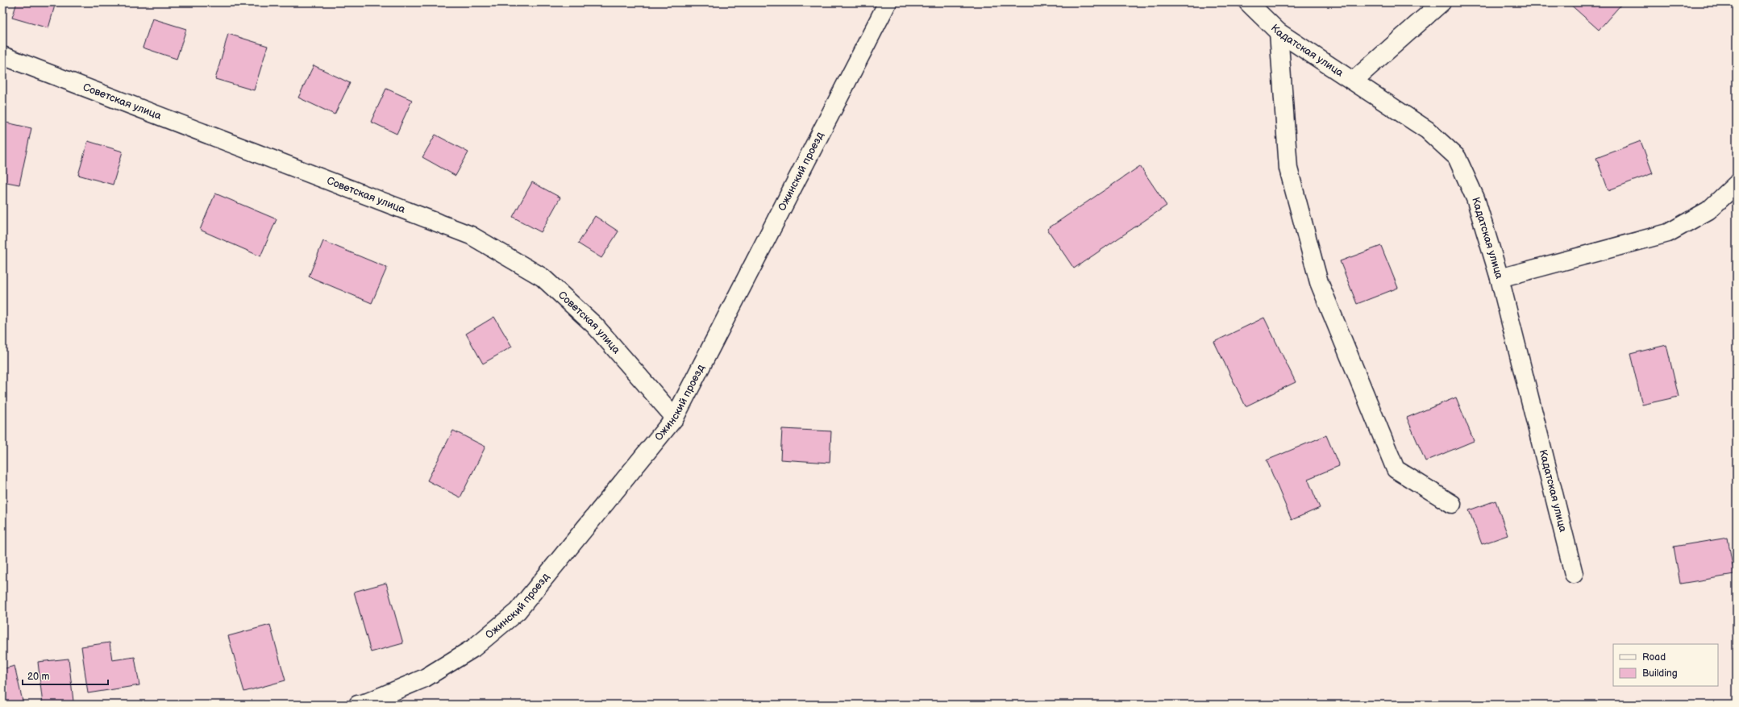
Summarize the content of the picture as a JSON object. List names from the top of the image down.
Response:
{
  "streets": {
    "street": ["Кадатская улица", "Советская улица", "Ожинский проезд"]
  },
  "crossings": [
    ["Советская улица", "Ожинский проезд"]
  ],
  "legend": ["Road", "Building"],
  "scale_bar": "20 m"
}
